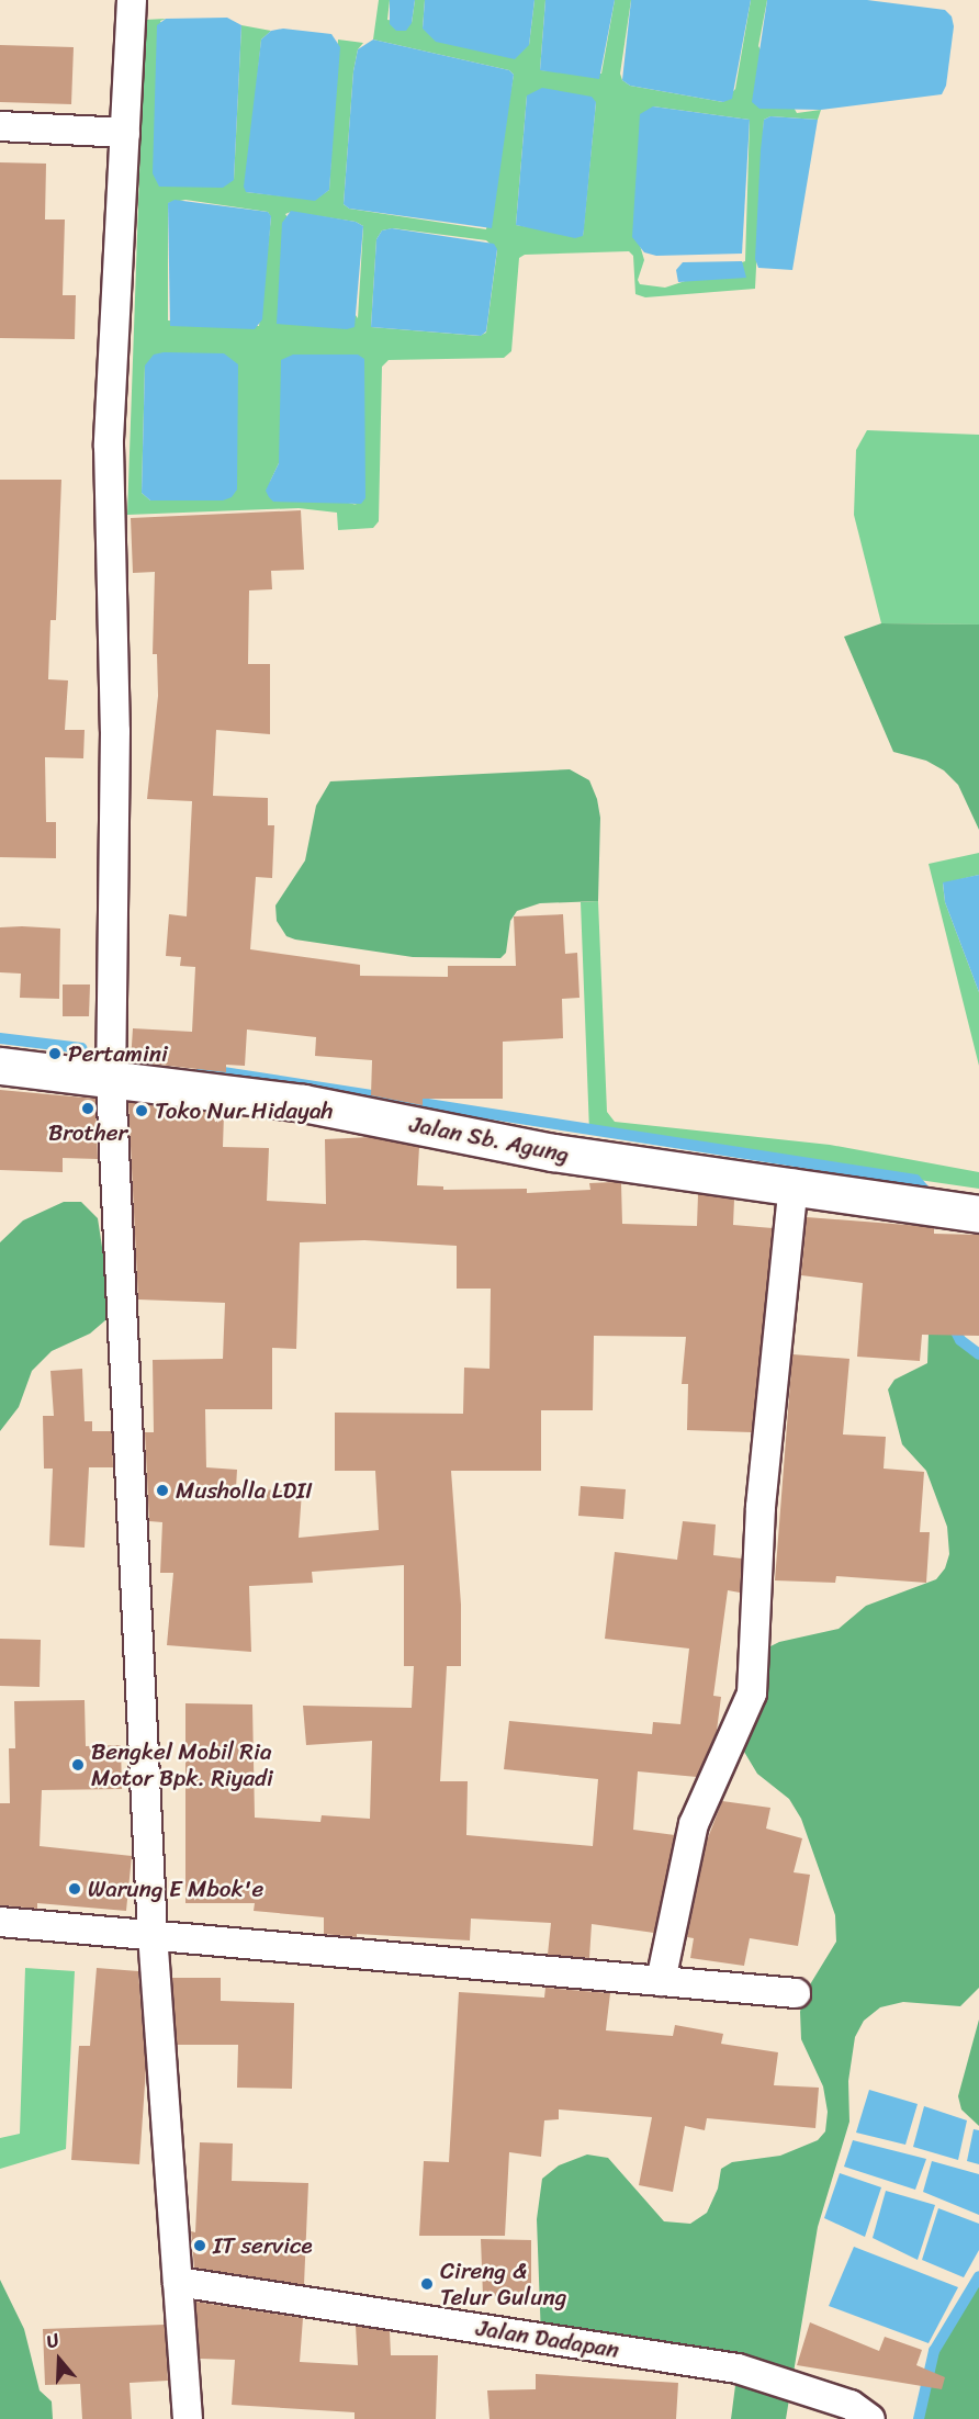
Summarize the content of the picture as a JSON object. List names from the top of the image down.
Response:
{
  "streets": {
    "street": ["Jalan Sb. Agung", "Jalan Dadapan"]
  },
  "places": [
    "Pertamini",
    "Brother",
    "Toko Nur Hidayah",
    "Musholla LDII",
    "Bengkel Mobil Ria Motor Bpk. Riyadi",
    "Warung E Mbok'e",
    "IT service",
    "Cireng & Telur Gulung"
  ],
  "north": "top"
}
